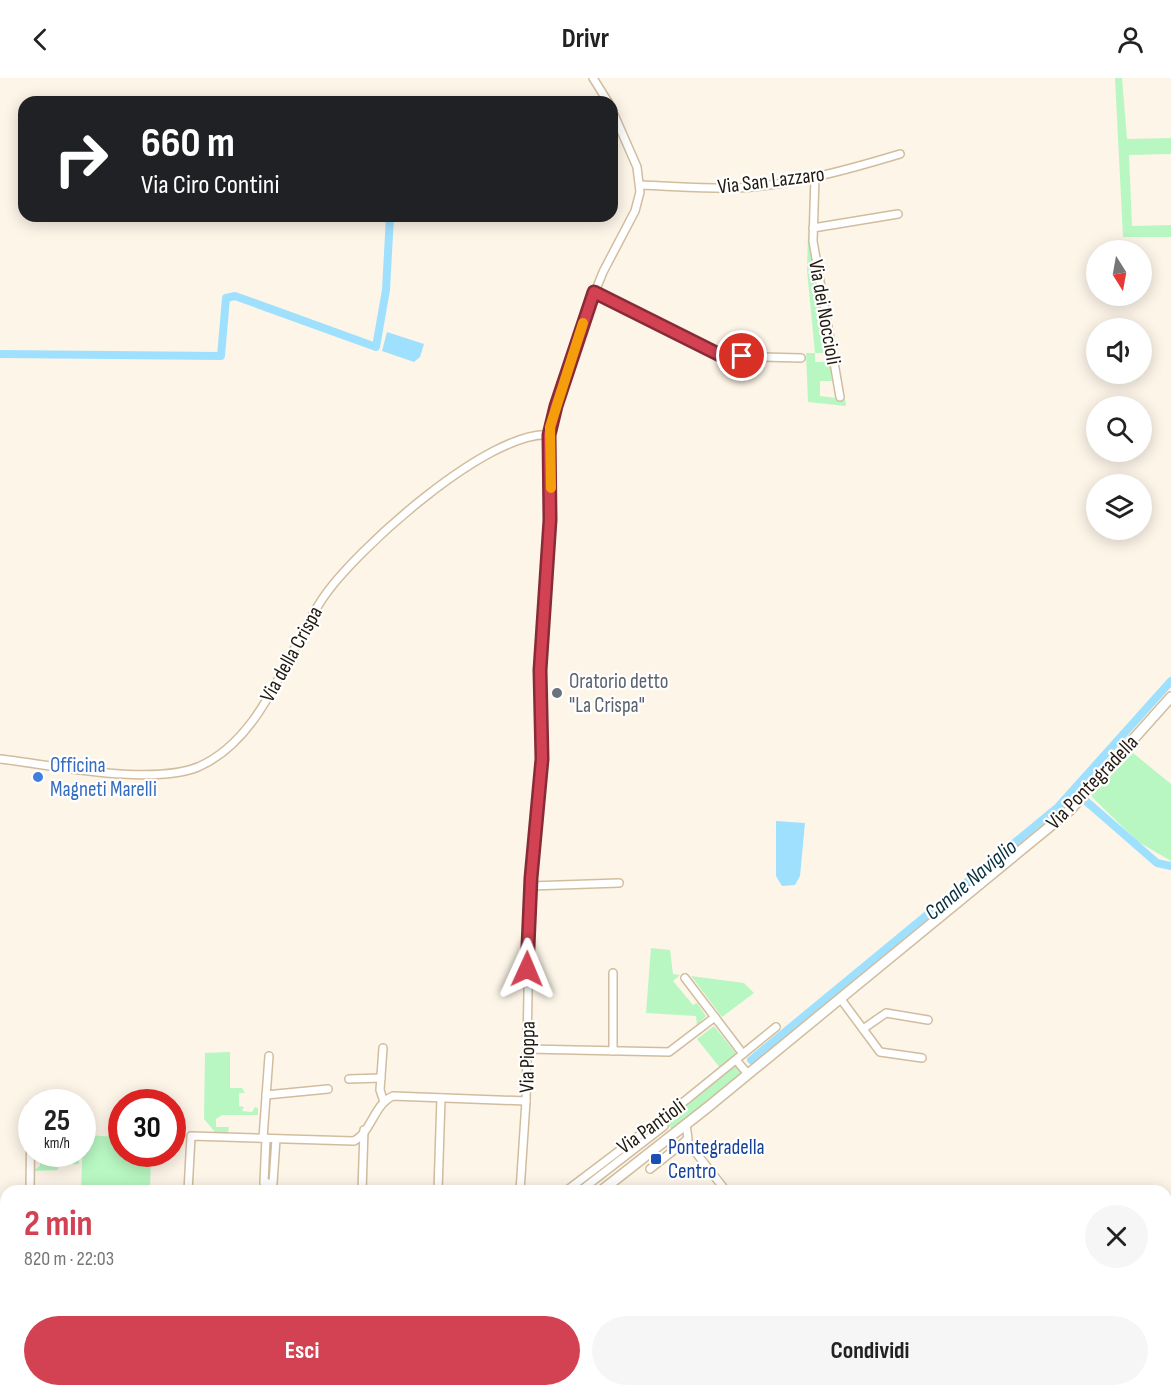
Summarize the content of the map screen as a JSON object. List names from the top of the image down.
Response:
{
  "streets": {
    "street": [
      "Via San Lazzaro",
      "Via dei Noccioli",
      "Via della Crispa",
      "Via Pontegradella",
      "Via Pioppa",
      "Via Pantioli"
    ]
  },
  "crossings": [
    ["Via San Lazzaro", "Via dei Noccioli"],
    ["Via San Lazzaro", "Via Pioppa"],
    ["Via della Crispa", "Via Pioppa"]
  ],
  "water": ["Canale Naviglio"],
  "places": {
    "other": ["Oratorio detto \"La Crispa\"", "Officina Magneti Marelli"],
    "transit": ["Pontegradella Centro"]
  },
  "north": "bottom",
  "page": {
    "header": "Drivr",
    "turn": ["660 m", "Via Ciro Contini"],
    "speed": "25 km/h",
    "limit": "30",
    "heading": ["2 min", "820 m · 22:03"],
    "buttons": ["Esci", "Condividi"]
  }
}
